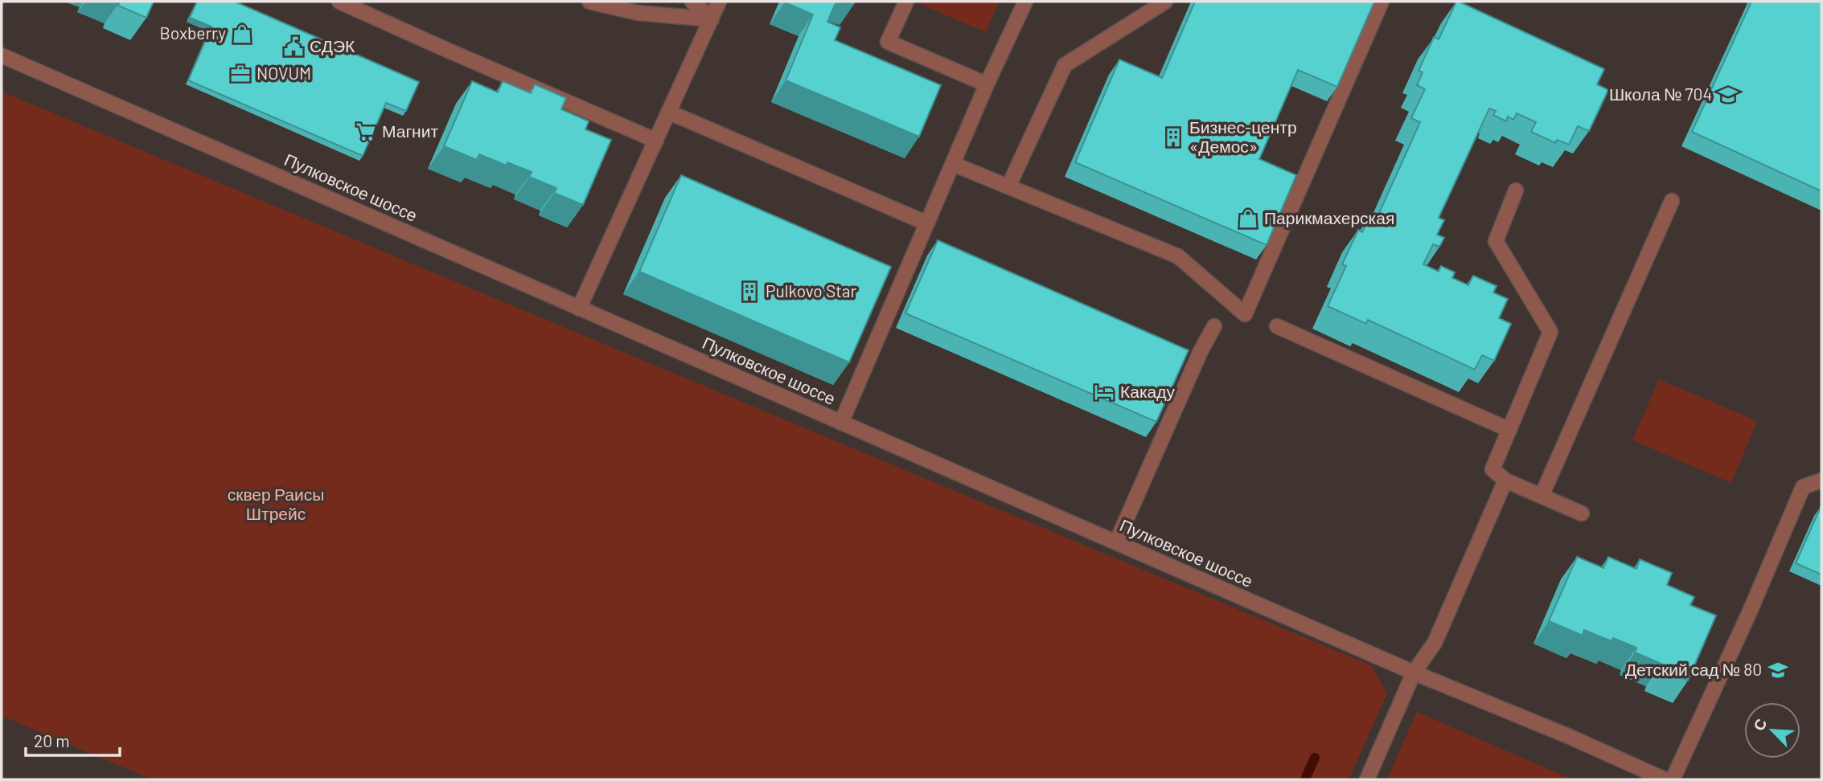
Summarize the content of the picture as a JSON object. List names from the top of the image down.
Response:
{
  "streets": {
    "street": ["Пулковское шоссе"]
  },
  "parks": ["сквер Раисы Штрейс"],
  "places": {
    "shop": ["Boxberry", "Парикмахерская"],
    "public building": ["СДЭК"],
    "office": ["NOVUM"],
    "school or university": ["Школа № 704", "Детский сад № 80"],
    "supermarket": ["Магнит"],
    "building": ["Бизнес-центр «Демос»", "Pulkovo Star"],
    "hotel": ["Какаду"]
  },
  "scale_bar": "20 m",
  "north": "top left"
}
